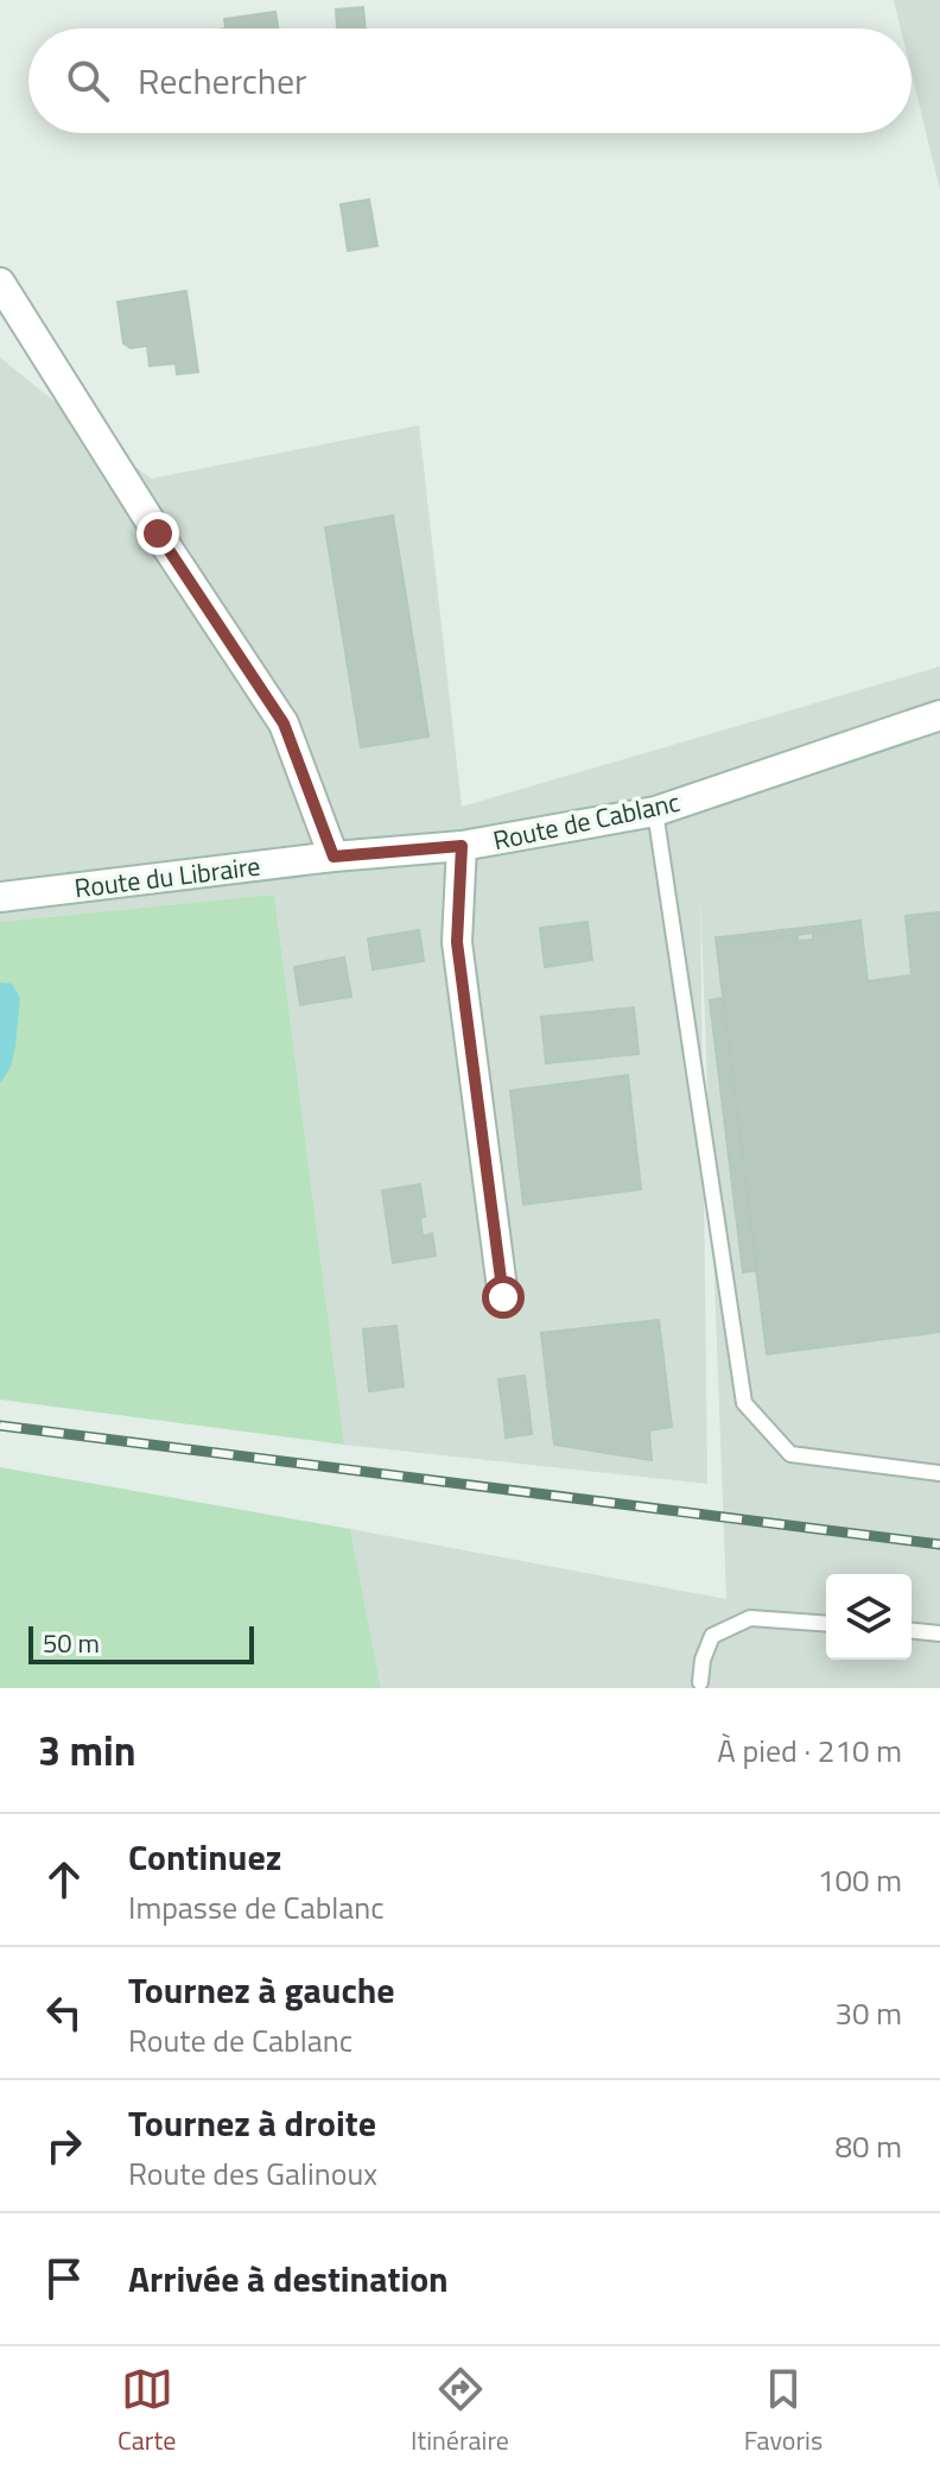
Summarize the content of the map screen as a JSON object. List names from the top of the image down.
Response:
{
  "streets": {
    "street": ["Route de Cablanc", "Route du Libraire"]
  },
  "crossings": [
    ["Route de Cablanc", "Route du Libraire"]
  ],
  "scale_bar": "50 m",
  "page": {
    "search": "Rechercher",
    "scale": "50 m",
    "heading": ["3 min", "À pied · 210 m"],
    "list": [
      ["Continuez", "Impasse de Cablanc", "100 m"],
      ["Tournez à gauche", "Route de Cablanc", "30 m"],
      ["Tournez à droite", "Route des Galinoux", "80 m"],
      "Arrivée à destination"
    ],
    "nav": ["Carte", "Itinéraire", "Favoris"]
  }
}
